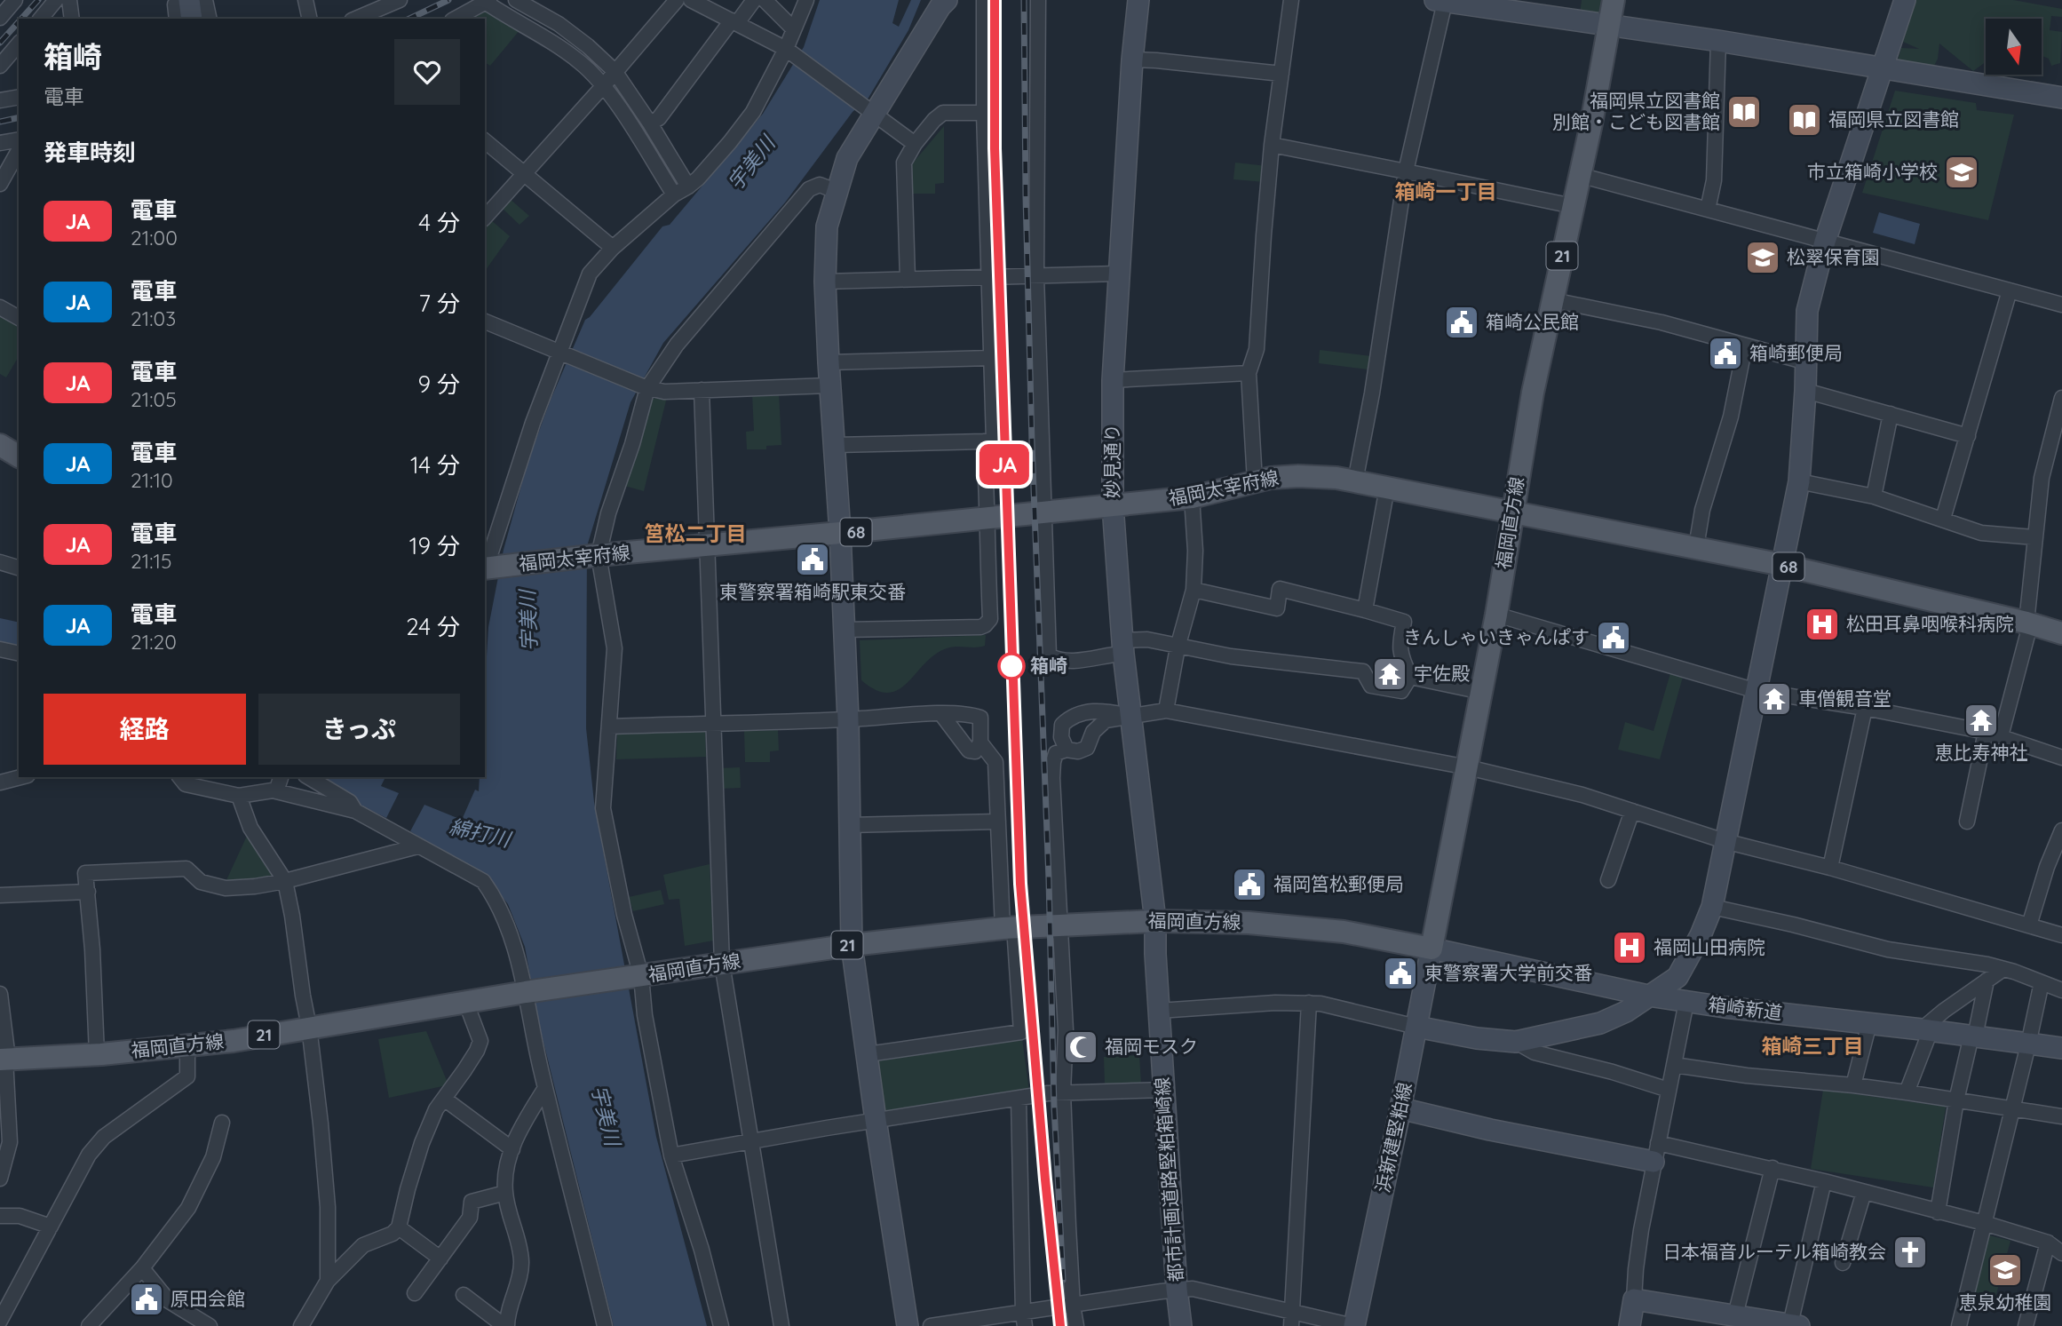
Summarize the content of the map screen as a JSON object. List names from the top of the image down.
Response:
{
  "streets": {
    "main road": [
      "21",
      "福岡太宰府線",
      "福岡直方線",
      "68"
    ],
    "street": [
      "妙見通り",
      "箱崎新道",
      "浜新建堅粕線",
      "都市計画道路堅粕箱崎線"
    ]
  },
  "crossings": [
    ["妙見通り", "福岡太宰府線"],
    ["妙見通り", "福岡直方線"],
    ["妙見通り", "都市計画道路堅粕箱崎線"],
    ["福岡太宰府線", "福岡直方線"],
    ["福岡直方線", "箱崎新道"],
    ["福岡直方線", "浜新建堅粕線"],
    ["福岡直方線", "都市計画道路堅粕箱崎線"],
    ["箱崎新道", "浜新建堅粕線"]
  ],
  "districts": ["箱崎一丁目", "筥松二丁目", "箱崎三丁目"],
  "water": ["宇美川", "綿打川"],
  "places": {
    "library": ["福岡県立図書館 別館・こども図書館", "福岡県立図書館"],
    "school or university": ["市立箱崎小学校", "松翠保育園", "恵泉幼稚園"],
    "public building": [
      "箱崎公民館",
      "箱崎郵便局",
      "東警察署箱崎駅東交番",
      "きんしゃいきゃんぱす",
      "福岡筥松郵便局",
      "東警察署大学前交番",
      "原田会館"
    ],
    "hospital": ["松田耳鼻咽喉科病院", "福岡山田病院"],
    "other": ["箱崎"],
    "temple": ["宇佐殿", "車僧観音堂", "恵比寿神社"],
    "mosque": ["福岡モスク"],
    "church": ["日本福音ルーテル箱崎教会"]
  },
  "north": "bottom",
  "page": {
    "on_map": "JA",
    "heading": [
      ["箱崎", "電車"],
      "発車時刻"
    ],
    "list": [
      {
        "mark": "JA",
        "name": "電車",
        "note": "21:00",
        "value": "4 分"
      },
      {
        "mark": "JA",
        "name": "電車",
        "note": "21:03",
        "value": "7 分"
      },
      {
        "mark": "JA",
        "name": "電車",
        "note": "21:05",
        "value": "9 分"
      },
      {
        "mark": "JA",
        "name": "電車",
        "note": "21:10",
        "value": "14 分"
      },
      {
        "mark": "JA",
        "name": "電車",
        "note": "21:15",
        "value": "19 分"
      },
      {
        "mark": "JA",
        "name": "電車",
        "note": "21:20",
        "value": "24 分"
      }
    ],
    "buttons": ["経路", "きっぷ"]
  }
}
